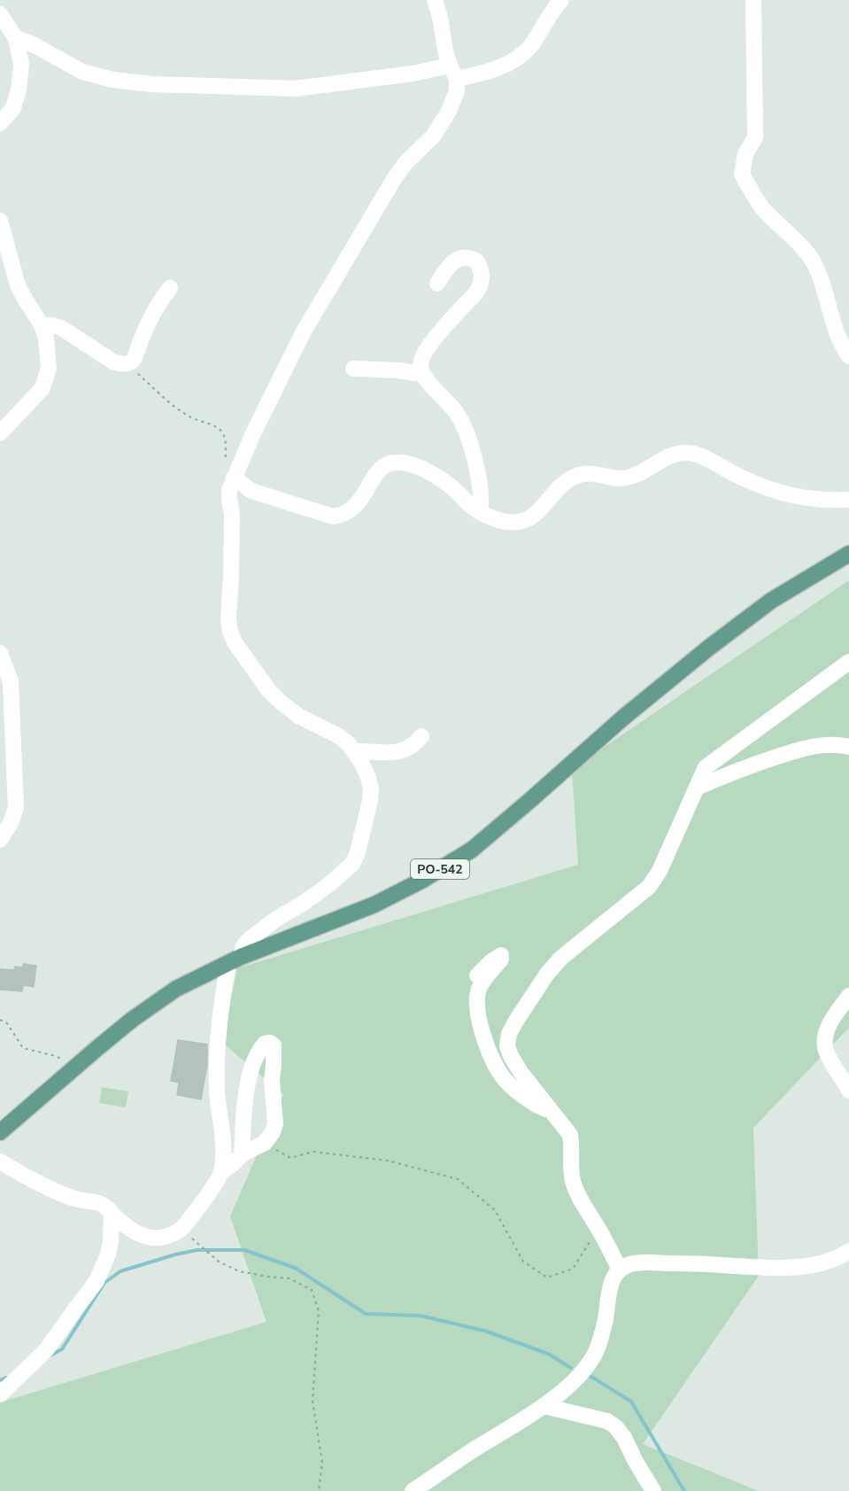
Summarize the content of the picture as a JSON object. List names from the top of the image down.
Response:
{
  "streets": {
    "main road": ["PO-542"]
  }
}
